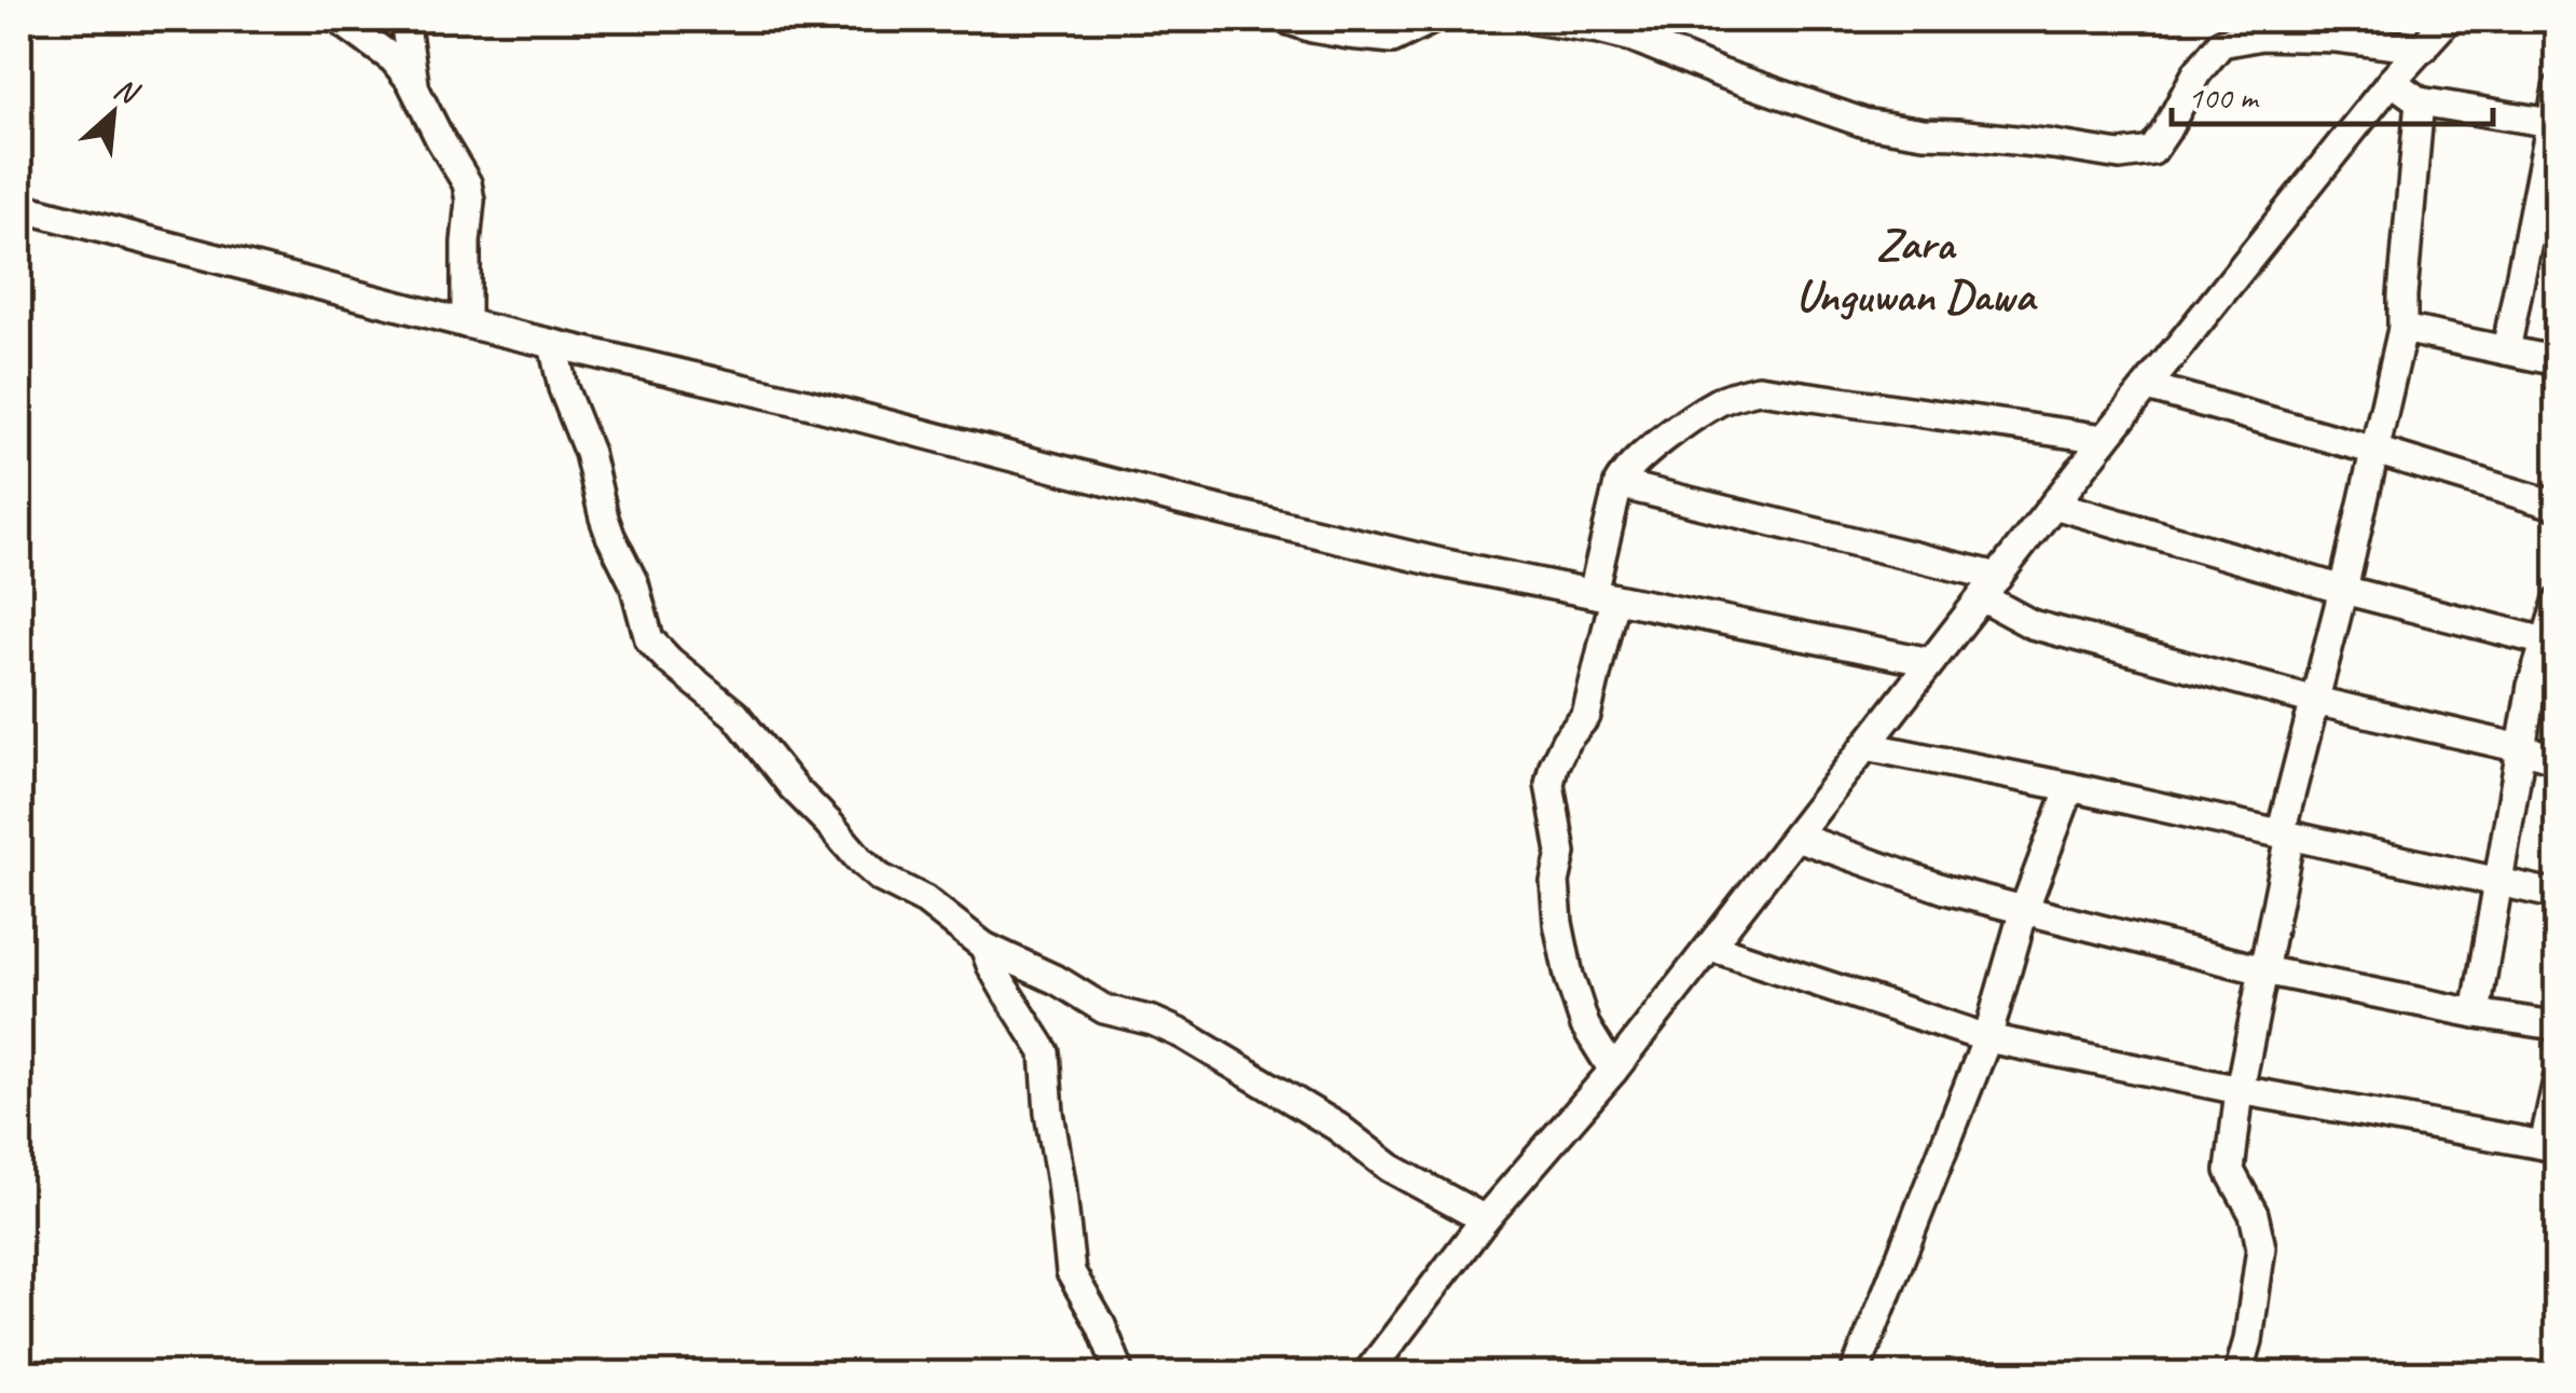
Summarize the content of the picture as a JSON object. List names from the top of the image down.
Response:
{
  "districts": ["Zara Unguwan Dawa"],
  "scale_bar": "100 m",
  "north": "top right"
}
